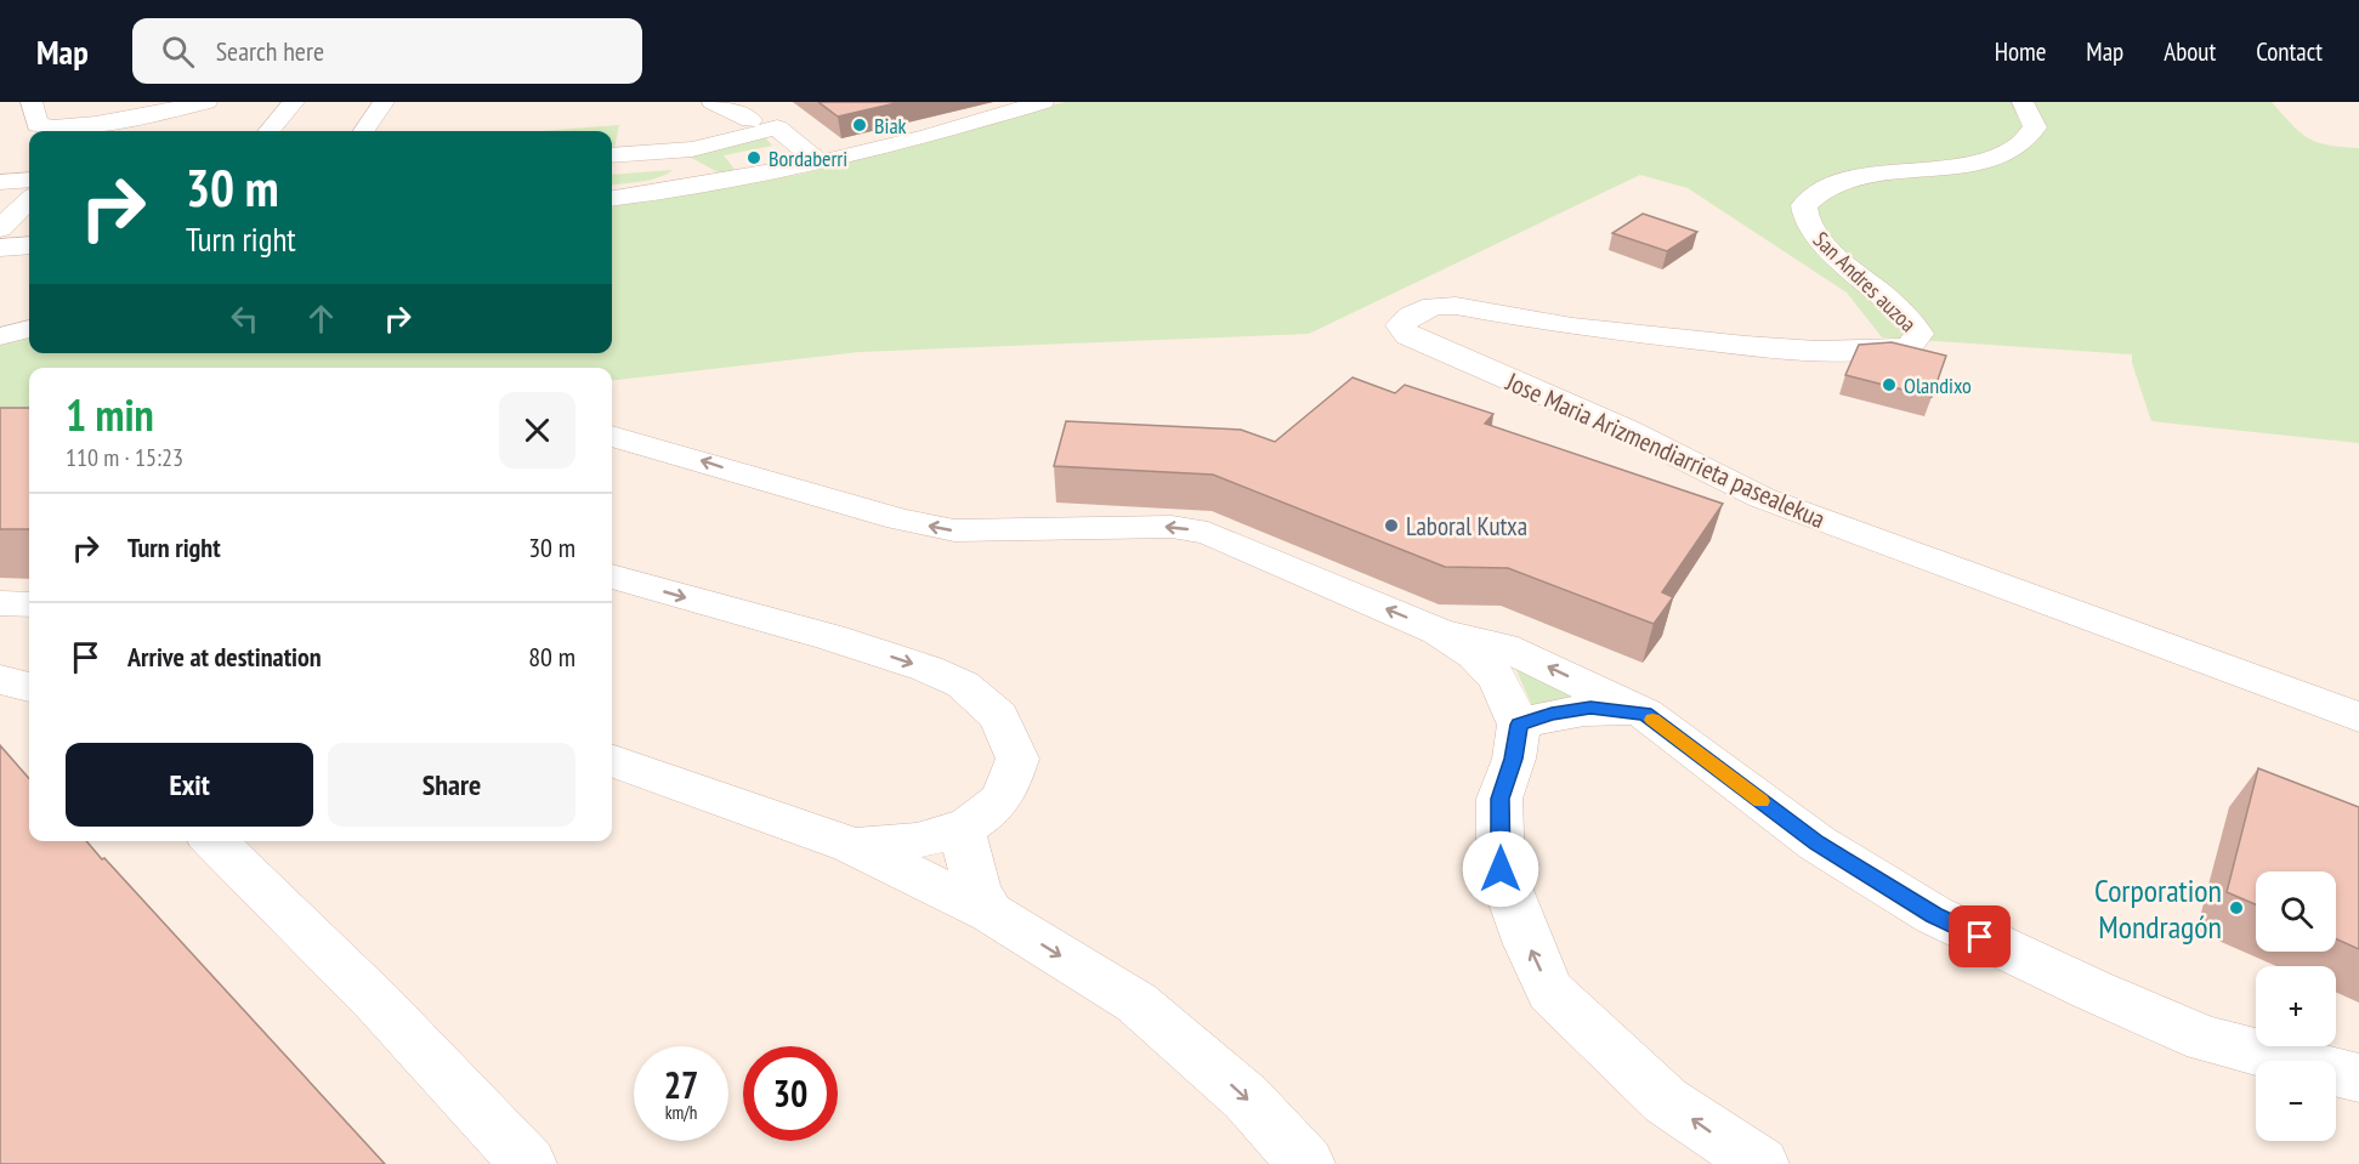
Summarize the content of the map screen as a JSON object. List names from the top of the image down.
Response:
{
  "streets": {
    "street": ["San Andres auzoa", "Jose Maria Arizmendiarrieta pasealekua"]
  },
  "crossings": [
    ["San Andres auzoa", "Jose Maria Arizmendiarrieta pasealekua"]
  ],
  "places": [
    "Biak",
    "Bordaberri",
    "Olandixo",
    "Laboral Kutxa",
    "Corporation Mondragón"
  ],
  "page": {
    "header": "Map",
    "search": "Search here",
    "nav": [
      "Home",
      "Map",
      "About",
      "Contact"
    ],
    "turn": ["30 m", "Turn right"],
    "heading": ["1 min", "110 m · 15:23"],
    "list": [
      {
        "name": "Turn right",
        "value": "30 m"
      },
      {
        "name": "Arrive at destination",
        "value": "80 m"
      }
    ],
    "buttons": ["Exit", "Share"],
    "map_buttons": ["+", "−"],
    "speed": "27 km/h",
    "limit": "30"
  }
}
